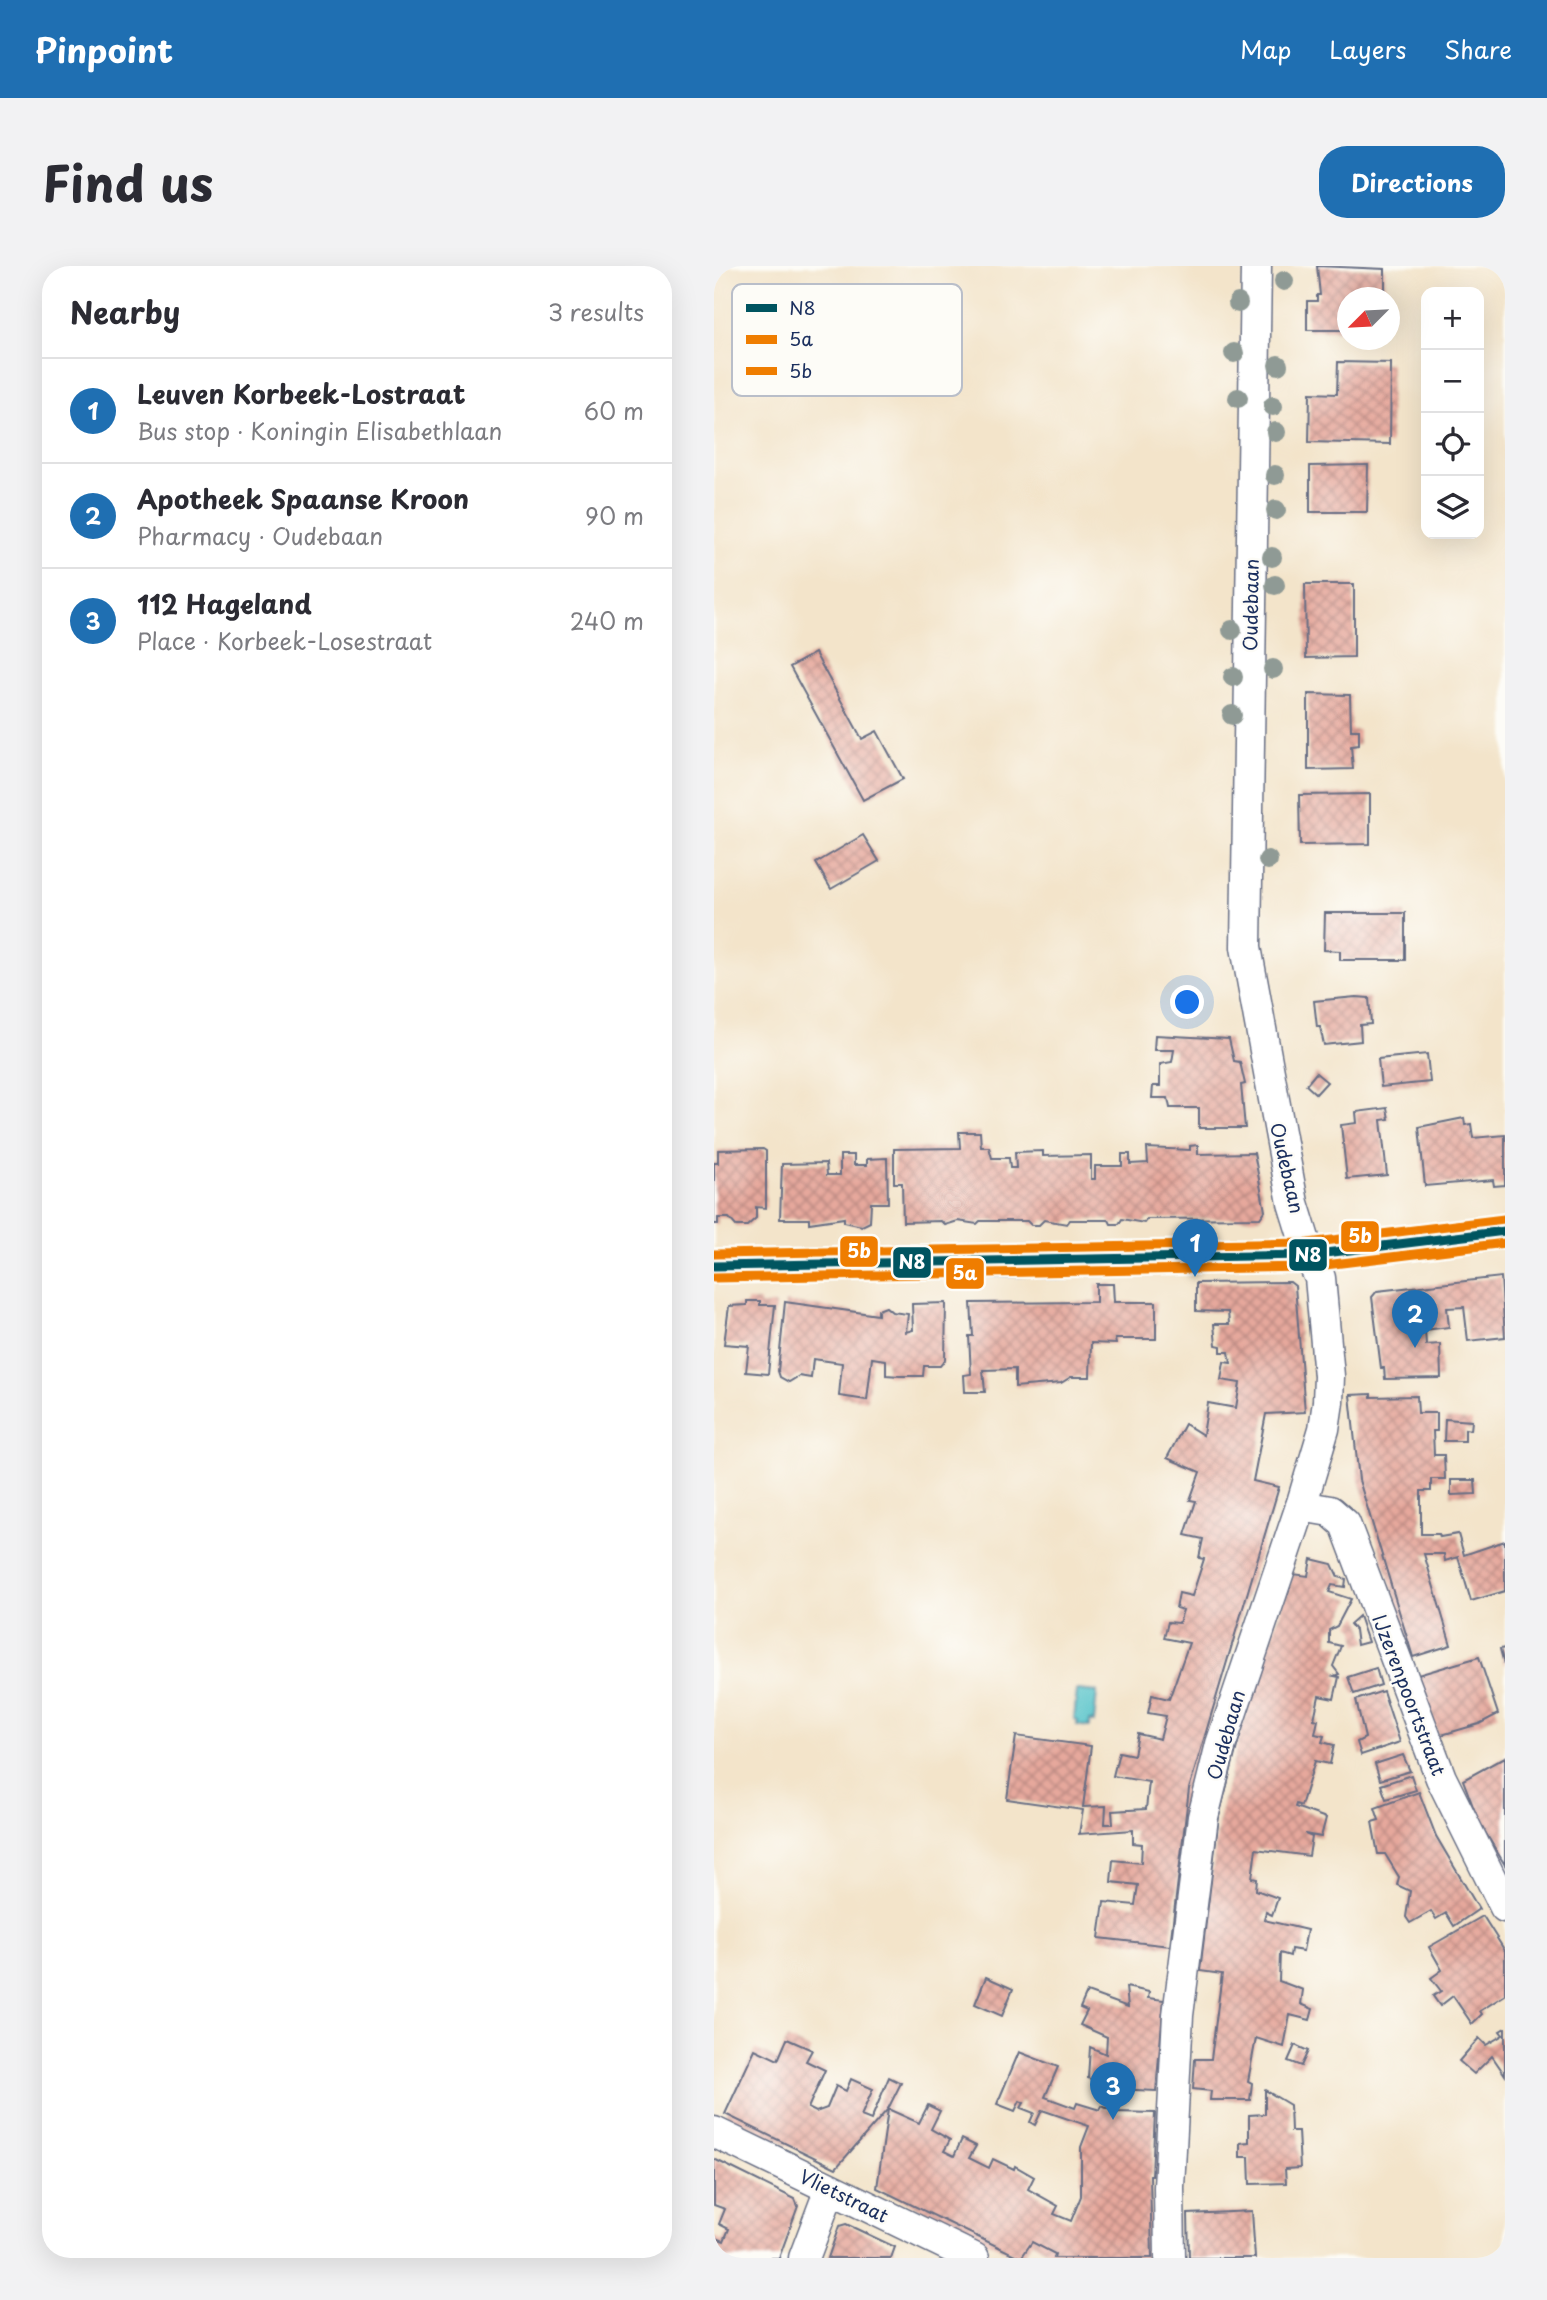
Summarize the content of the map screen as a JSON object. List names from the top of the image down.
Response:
{
  "streets": {
    "street": ["Oudebaan", "IJzerenpoortstraat", "Vlietstraat"]
  },
  "crossings": [
    ["Oudebaan", "IJzerenpoortstraat"]
  ],
  "lines": ["transit line 5b", "transit line N8", "transit line 5a"],
  "legend": ["N8", "5a", "5b"],
  "north": "bottom left",
  "page": {
    "header": "Pinpoint",
    "nav": ["Map", "Layers", "Share"],
    "title": "Find us",
    "buttons": "Directions",
    "heading": ["Nearby", "3 results"],
    "map_buttons": ["+", "−"],
    "list": [
      {
        "mark": "1",
        "name": "Leuven Korbeek-Lostraat",
        "note": "Bus stop · Koningin Elisabethlaan",
        "value": "60 m"
      },
      {
        "mark": "2",
        "name": "Apotheek Spaanse Kroon",
        "note": "Pharmacy · Oudebaan",
        "value": "90 m"
      },
      {
        "mark": "3",
        "name": "112 Hageland",
        "note": "Place · Korbeek-Losestraat",
        "value": "240 m"
      }
    ],
    "pins": ["1", "2", "3"]
  }
}
